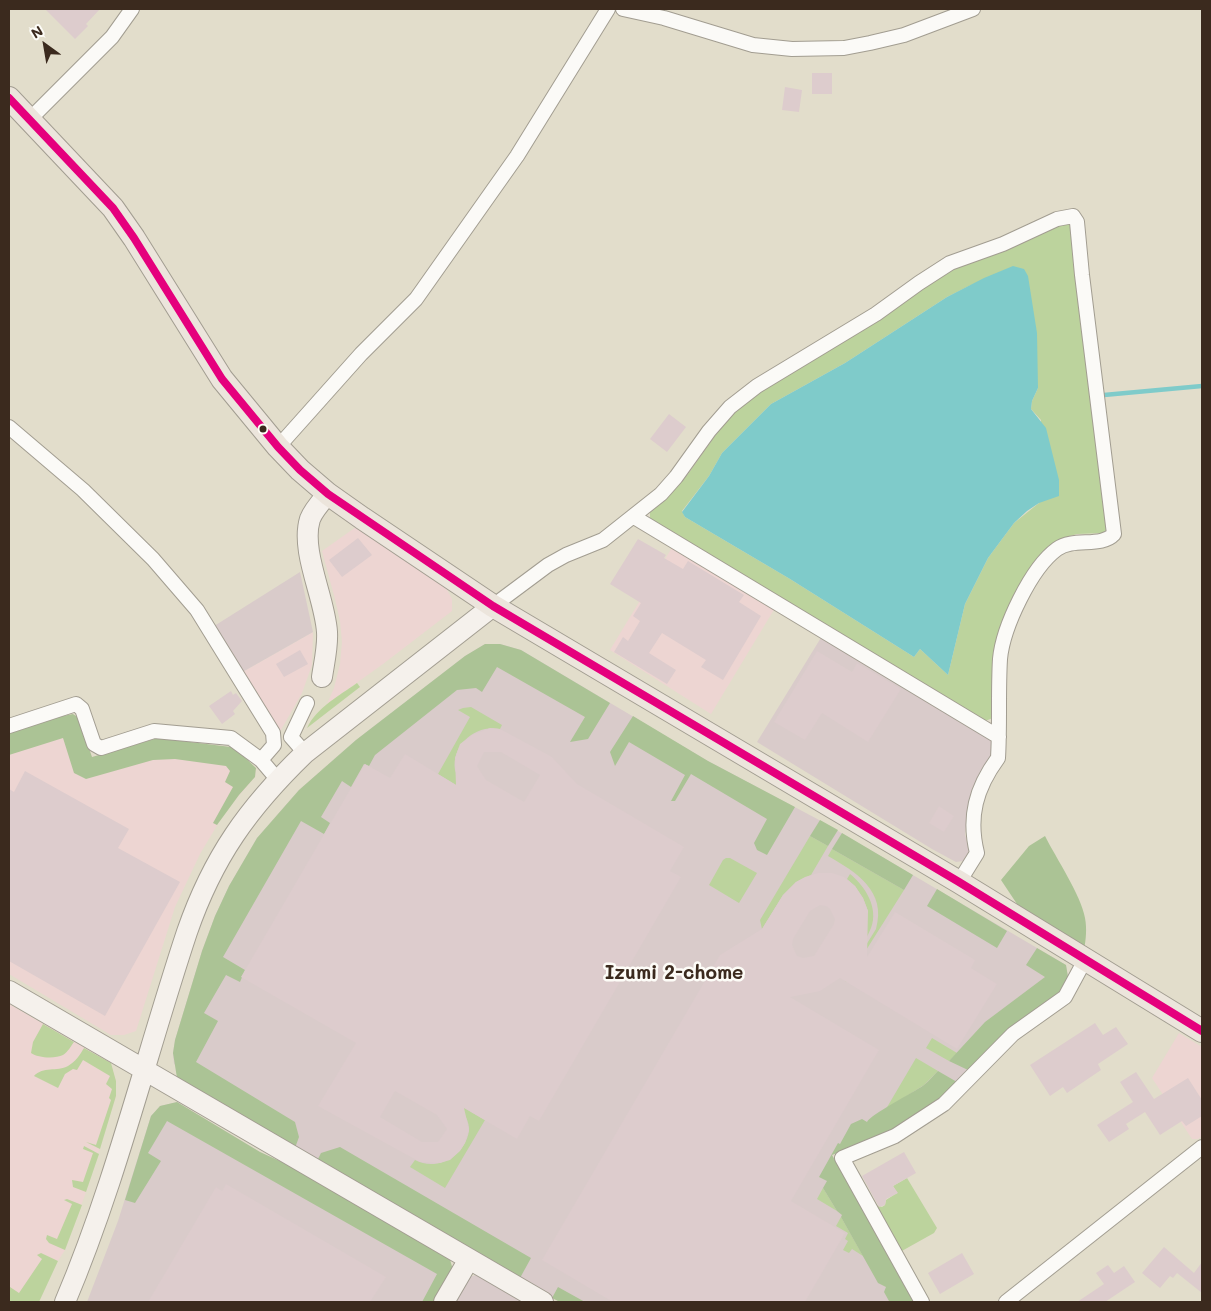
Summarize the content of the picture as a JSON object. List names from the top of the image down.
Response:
{
  "districts": ["Izumi 2-chome"],
  "north": "top left"
}
